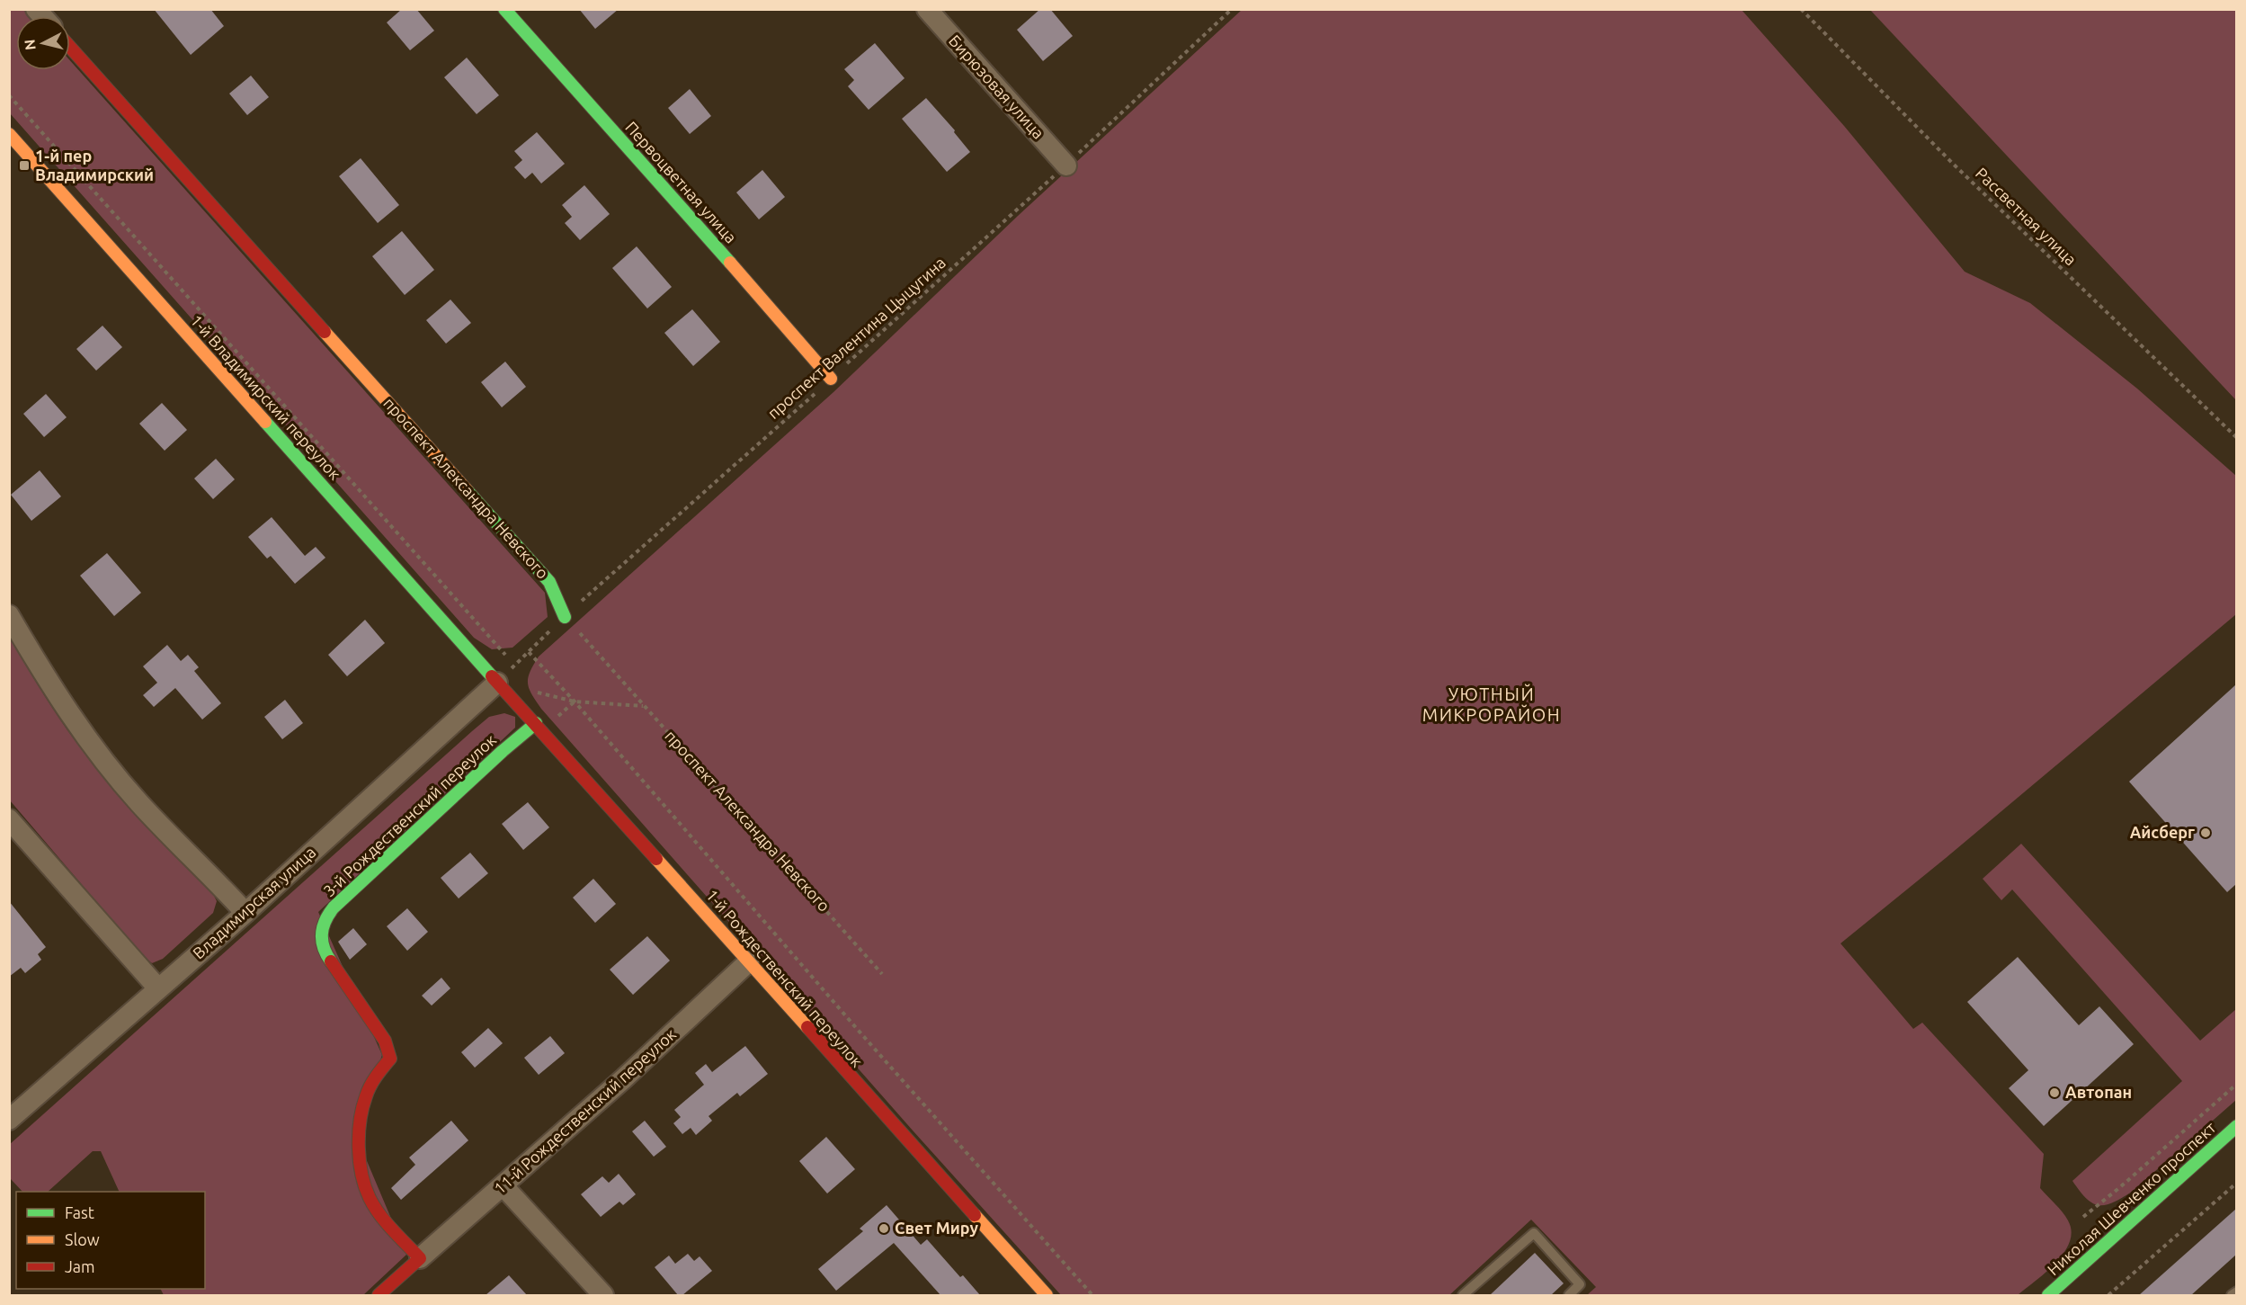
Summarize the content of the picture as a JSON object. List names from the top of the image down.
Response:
{
  "streets": {
    "street": [
      "Бирюзовая улица",
      "Первоцветная улица",
      "1-й Владимирский переулок",
      "проспект Александра Невского",
      "3-й Рождественский переулок",
      "Владимирская улица",
      "1-й Рождественский переулок",
      "11-й Рождественский переулок",
      "Николая Шевченко проспект"
    ],
    "path": ["Рассветная улица", "проспект Валентина Цыцугина"]
  },
  "crossings": [
    ["Бирюзовая улица", "проспект Валентина Цыцугина"],
    ["Первоцветная улица", "проспект Валентина Цыцугина"],
    ["проспект Валентина Цыцугина", "1-й Владимирский переулок"],
    ["проспект Валентина Цыцугина", "проспект Александра Невского"],
    ["проспект Валентина Цыцугина", "Владимирская улица"],
    ["проспект Валентина Цыцугина", "1-й Рождественский переулок"],
    ["1-й Владимирский переулок", "Владимирская улица"],
    ["1-й Владимирский переулок", "1-й Рождественский переулок"],
    ["3-й Рождественский переулок", "1-й Рождественский переулок"],
    ["3-й Рождественский переулок", "11-й Рождественский переулок"],
    ["Владимирская улица", "1-й Рождественский переулок"],
    ["1-й Рождественский переулок", "11-й Рождественский переулок"]
  ],
  "districts": ["УЮТНЫЙ МИКРОРАЙОН"],
  "places": {
    "transit": ["1-й пер Владимирский"],
    "other": ["Айсберг", "Автопан", "Свет Миру"]
  },
  "legend": ["Fast", "Slow", "Jam"],
  "north": "left"
}
